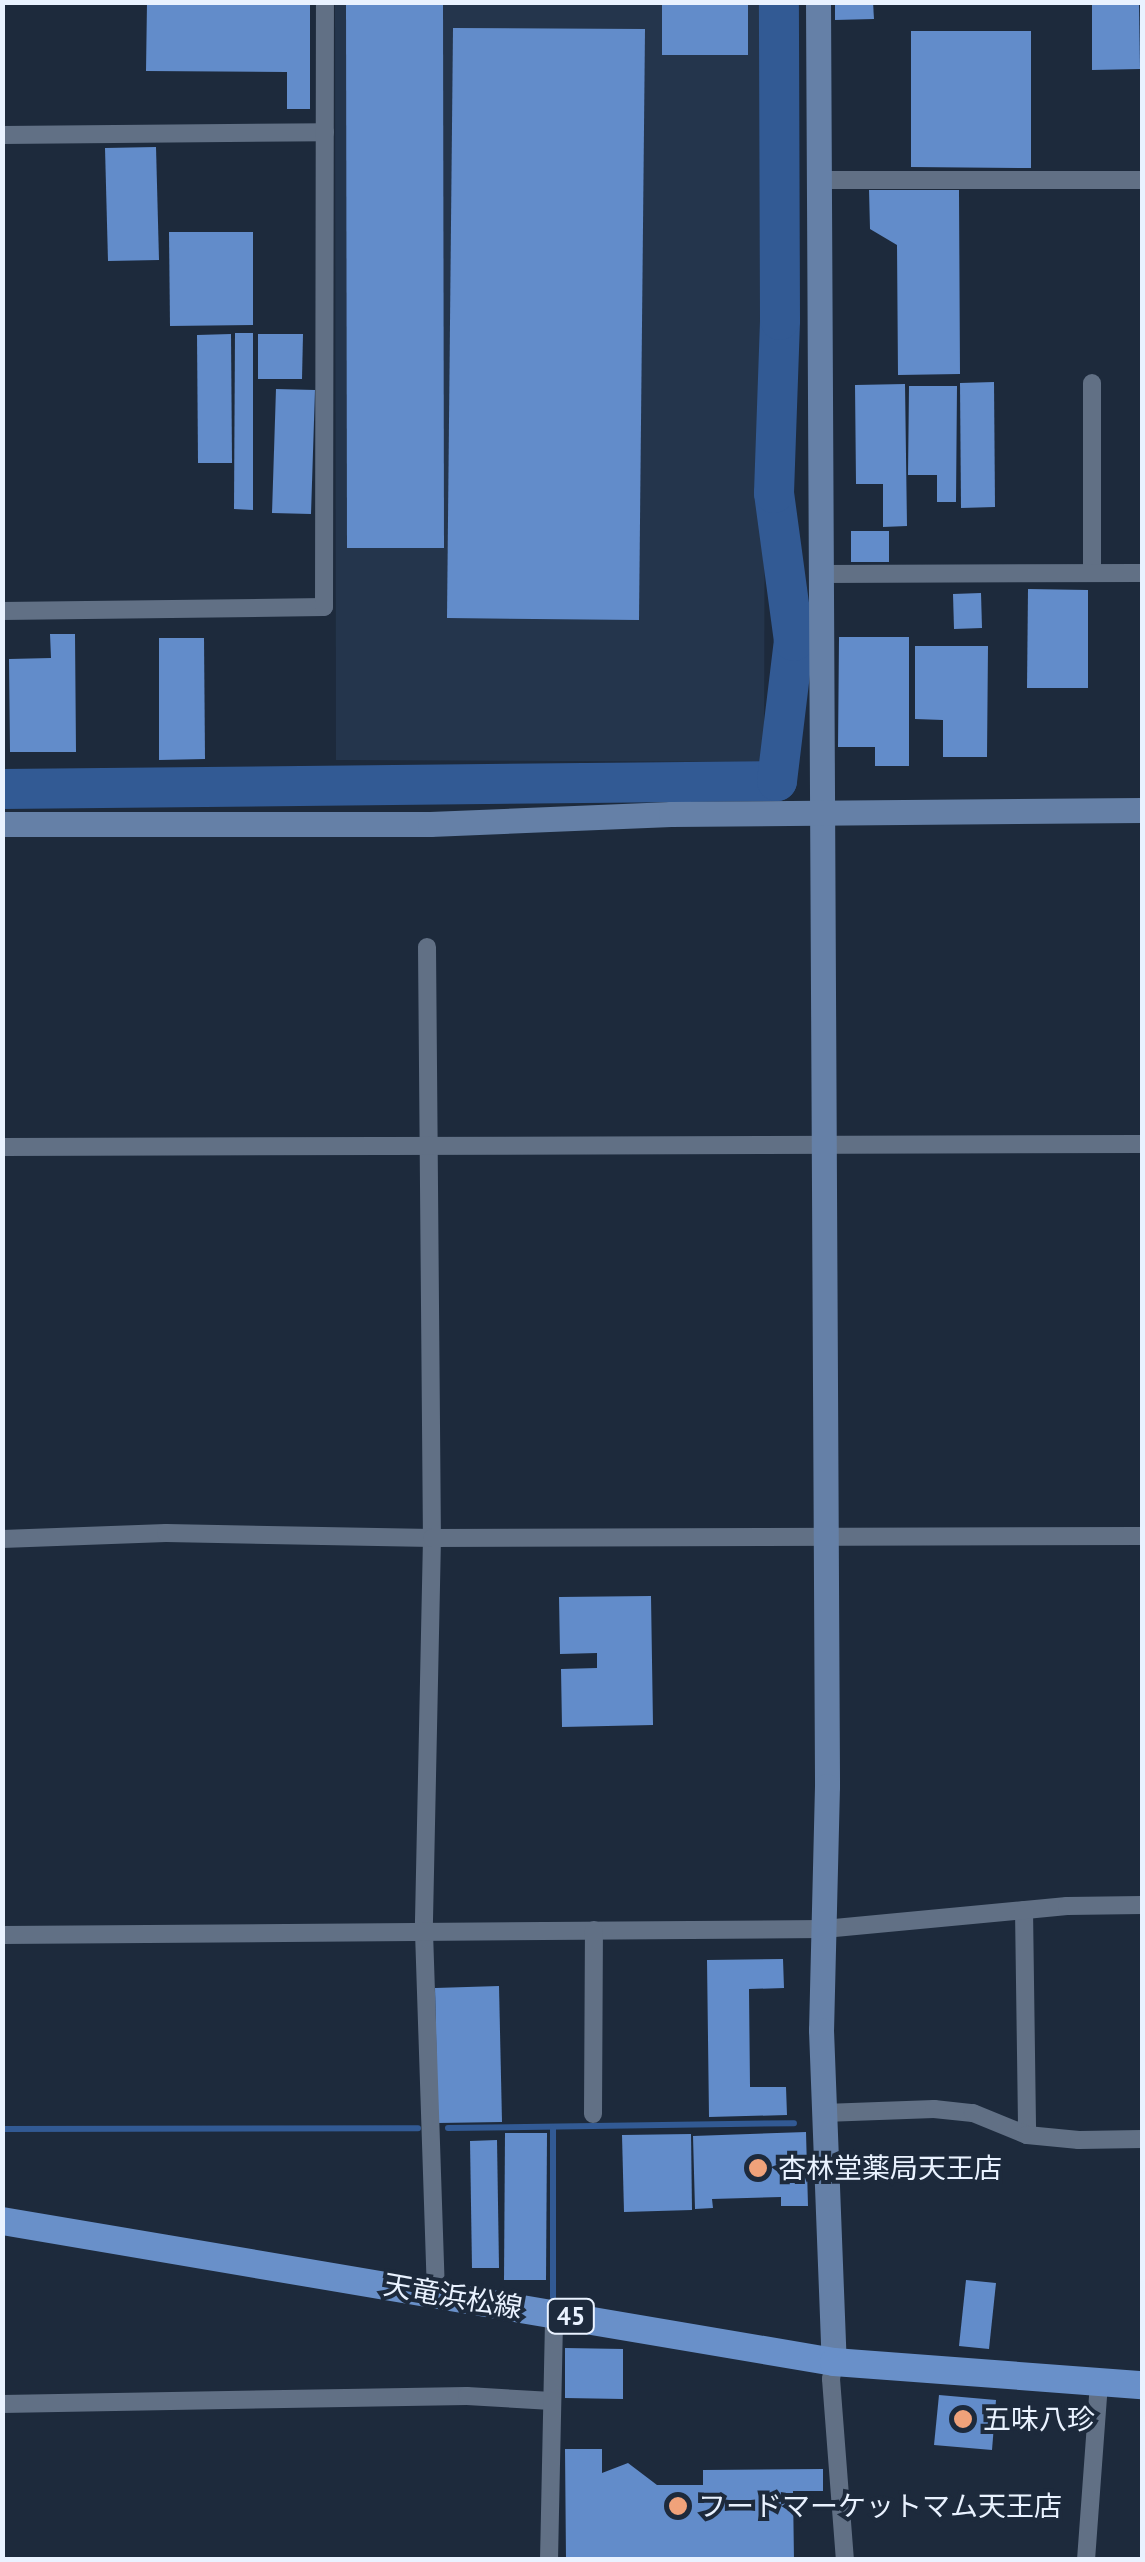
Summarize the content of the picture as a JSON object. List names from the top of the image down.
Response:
{
  "streets": {
    "main road": ["天竜浜松線", "45"]
  },
  "places": ["杏林堂薬局天王店", "五味八珍", "フードマーケットマム天王店"]
}
